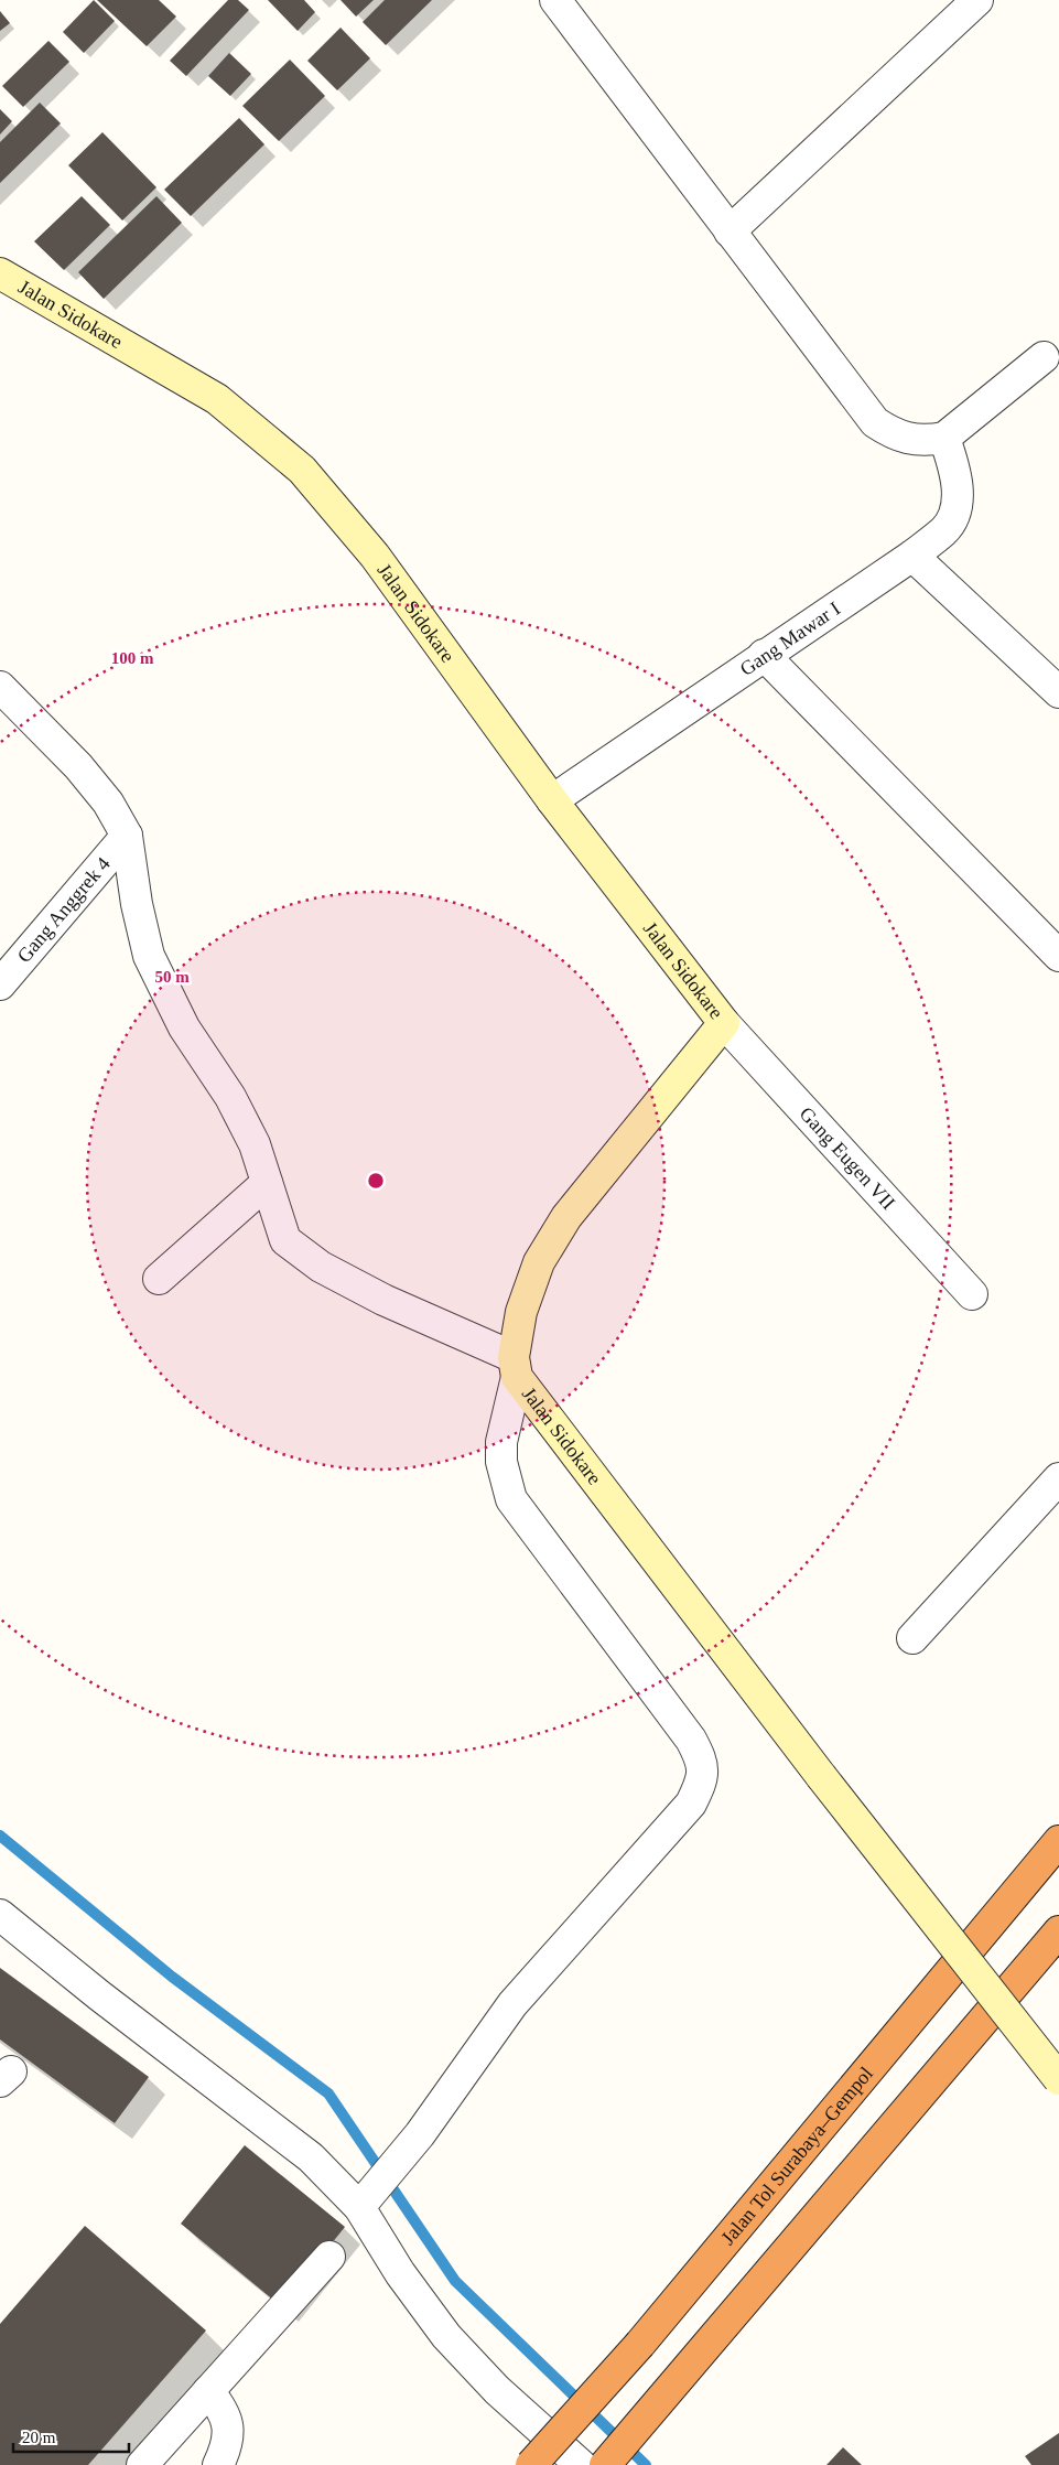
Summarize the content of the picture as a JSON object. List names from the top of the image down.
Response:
{
  "streets": {
    "highway": ["Jalan Tol Surabaya–Gempol"],
    "street": [
      "Jalan Sidokare",
      "Gang Mawar I",
      "Gang Anggrek 4",
      "Gang Eugen VII"
    ]
  },
  "crossings": [
    ["Jalan Sidokare", "Gang Mawar I"],
    ["Jalan Sidokare", "Gang Eugen VII"]
  ],
  "scale_bar": "20 m",
  "rings": ["100 m", "50 m"]
}
